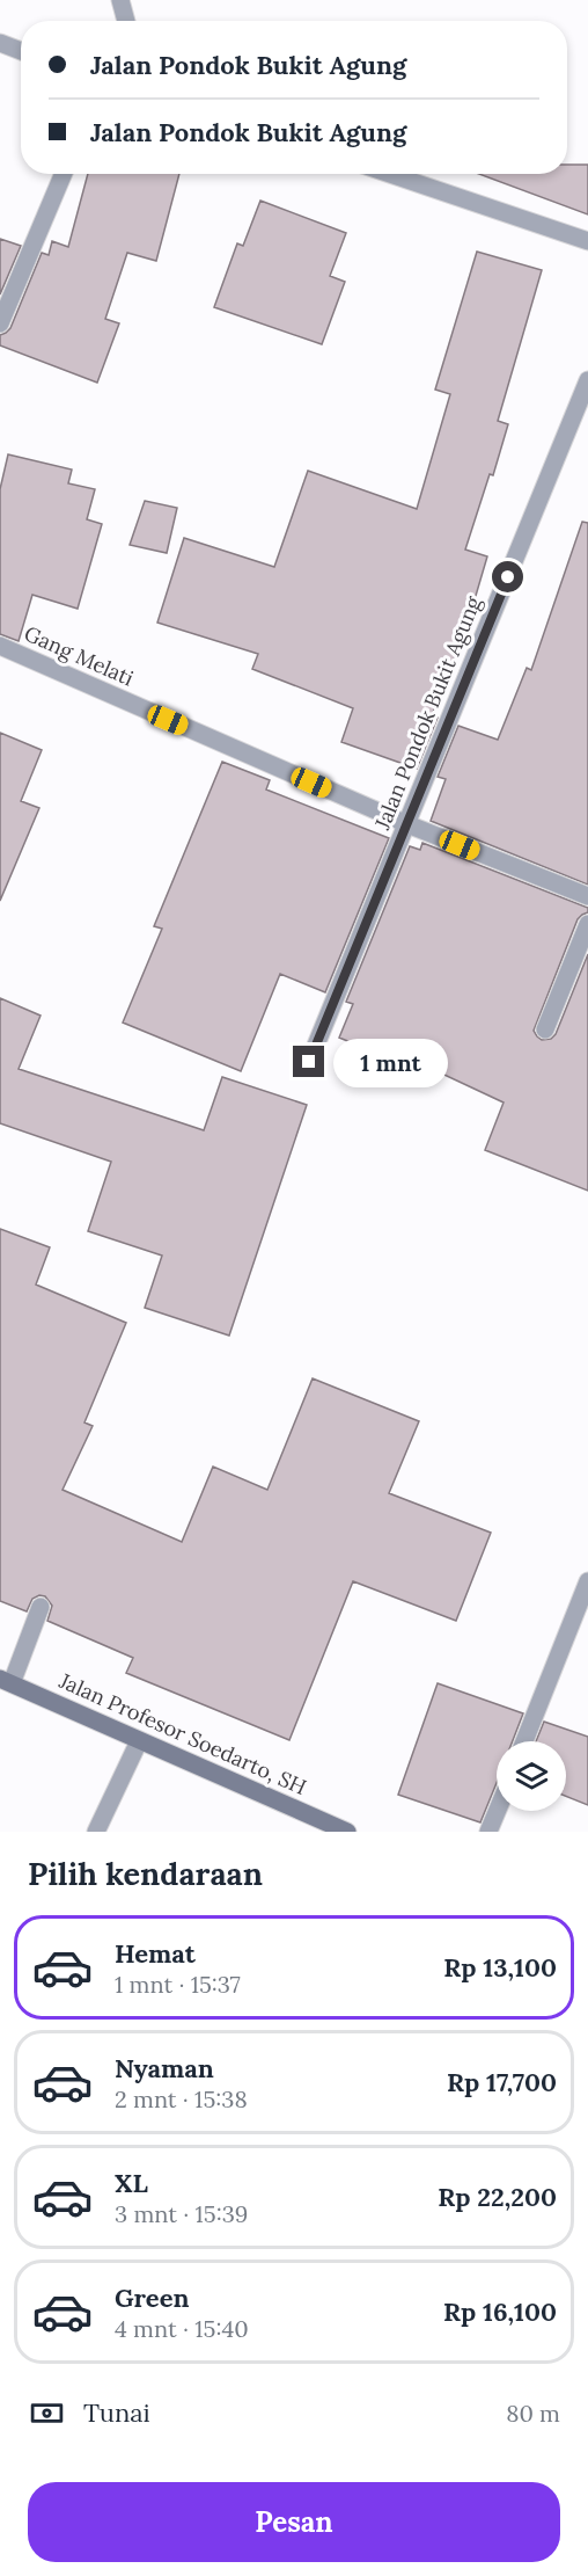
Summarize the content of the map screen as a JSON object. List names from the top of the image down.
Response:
{
  "streets": {
    "main road": ["Jalan Profesor Soedarto, SH"],
    "street": ["Gang Melati", "Jalan Pondok Bukit Agung"]
  },
  "crossings": [
    ["Gang Melati", "Jalan Pondok Bukit Agung"]
  ],
  "page": {
    "banner": ["Jalan Pondok Bukit Agung", "Jalan Pondok Bukit Agung"],
    "bubble": "1 mnt",
    "heading": "Pilih kendaraan",
    "list": [
      {
        "name": "Hemat",
        "note": "1 mnt · 15:37",
        "value": "Rp 13,100"
      },
      {
        "name": "Nyaman",
        "note": "2 mnt · 15:38",
        "value": "Rp 17,700"
      },
      {
        "name": "XL",
        "note": "3 mnt · 15:39",
        "value": "Rp 22,200"
      },
      {
        "name": "Green",
        "note": "4 mnt · 15:40",
        "value": "Rp 16,100"
      }
    ],
    "pay": ["Tunai", "80 m"],
    "buttons": "Pesan"
  }
}
